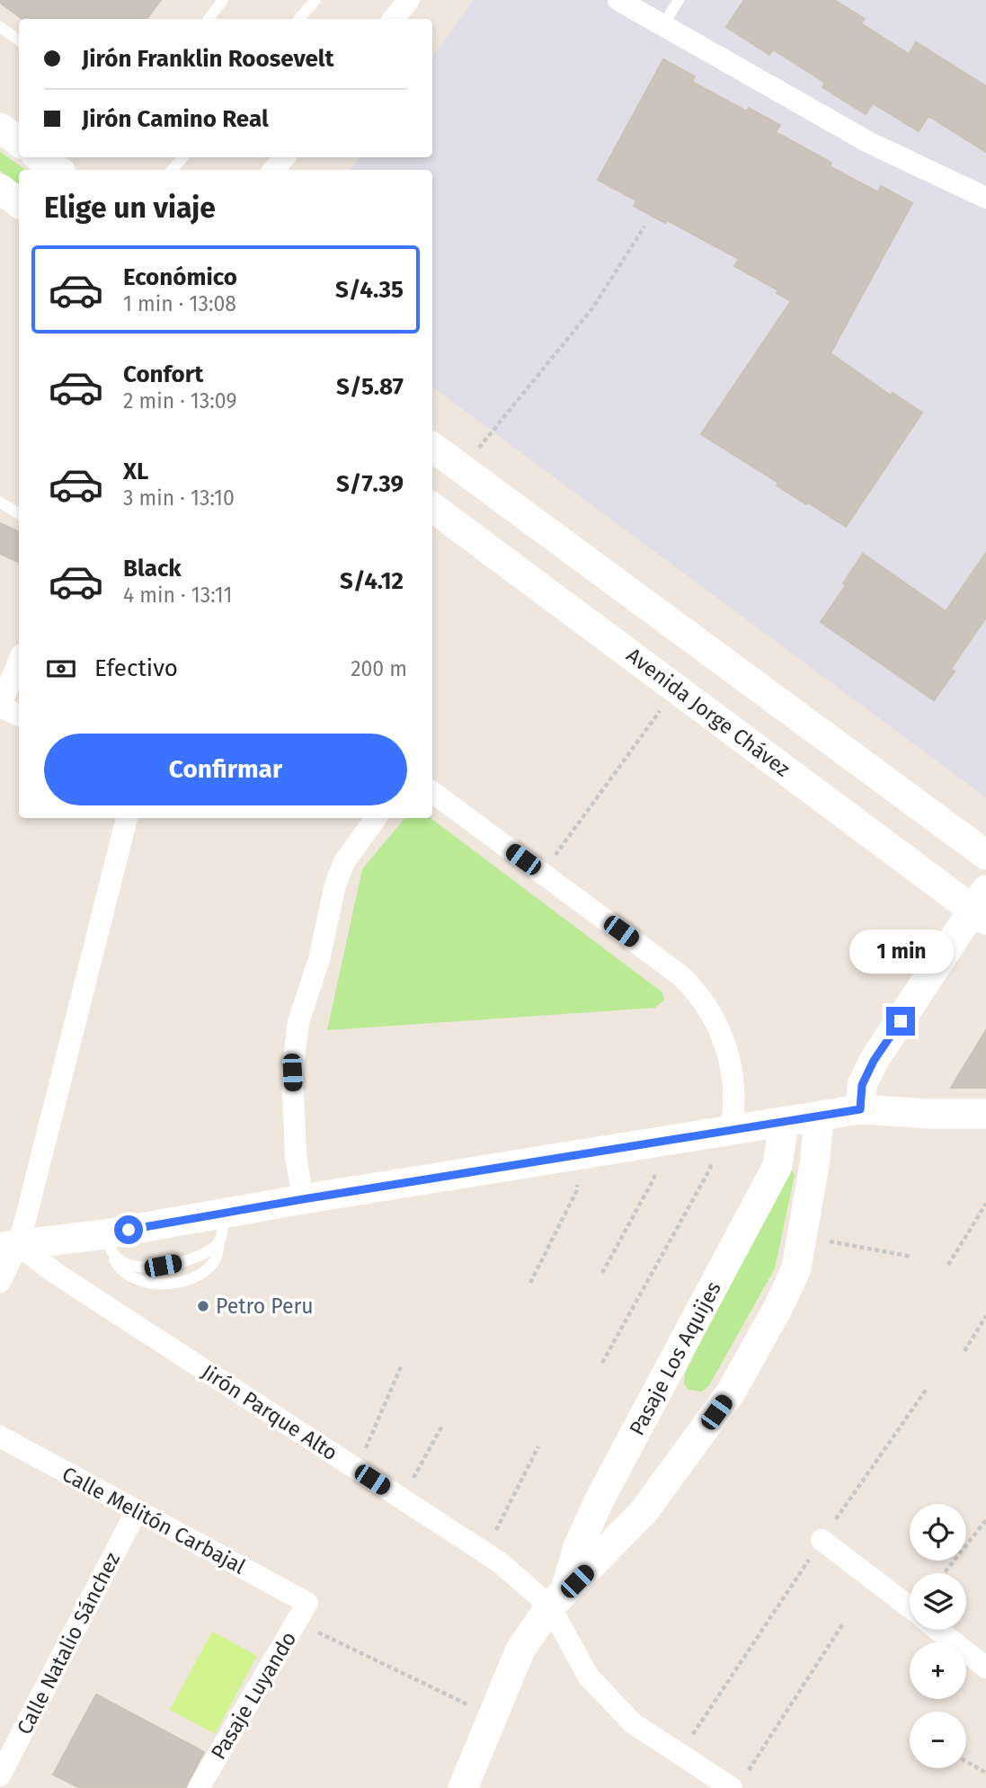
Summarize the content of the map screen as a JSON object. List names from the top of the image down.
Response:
{
  "streets": {
    "street": [
      "Avenida Jorge Chávez",
      "Pasaje Los Aquijes",
      "Jirón Parque Alto",
      "Calle Melitón Carbajal",
      "Calle Natalio Sánchez",
      "Pasaje Luyando"
    ]
  },
  "crossings": [
    ["Pasaje Los Aquijes", "Jirón Parque Alto"],
    ["Calle Melitón Carbajal", "Calle Natalio Sánchez"],
    ["Calle Melitón Carbajal", "Pasaje Luyando"]
  ],
  "places": ["Petro Peru"],
  "page": {
    "banner": ["Jirón Franklin Roosevelt", "Jirón Camino Real"],
    "heading": "Elige un viaje",
    "list": [
      {
        "name": "Económico",
        "note": "1 min · 13:08",
        "value": "S/4.35"
      },
      {
        "name": "Confort",
        "note": "2 min · 13:09",
        "value": "S/5.87"
      },
      {
        "name": "XL",
        "note": "3 min · 13:10",
        "value": "S/7.39"
      },
      {
        "name": "Black",
        "note": "4 min · 13:11",
        "value": "S/4.12"
      }
    ],
    "pay": ["Efectivo", "200 m"],
    "buttons": "Confirmar",
    "bubble": "1 min",
    "map_buttons": ["+", "−"]
  }
}
